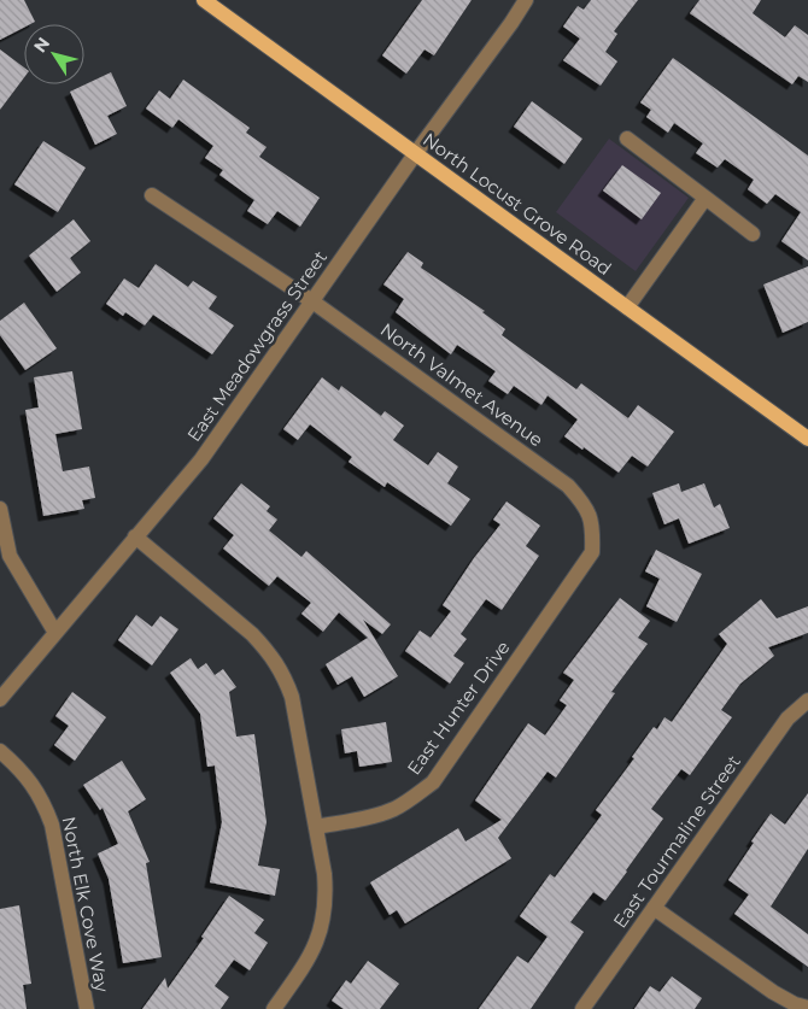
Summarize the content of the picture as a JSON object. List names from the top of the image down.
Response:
{
  "streets": {
    "main road": ["North Locust Grove Road"],
    "street": [
      "East Meadowgrass Street",
      "North Valmet Avenue",
      "East Hunter Drive",
      "East Tourmaline Street",
      "North Elk Cove Way"
    ]
  },
  "crossings": [
    ["North Locust Grove Road", "East Meadowgrass Street"],
    ["East Meadowgrass Street", "North Valmet Avenue"],
    ["North Valmet Avenue", "East Hunter Drive"]
  ],
  "north": "top left"
}
